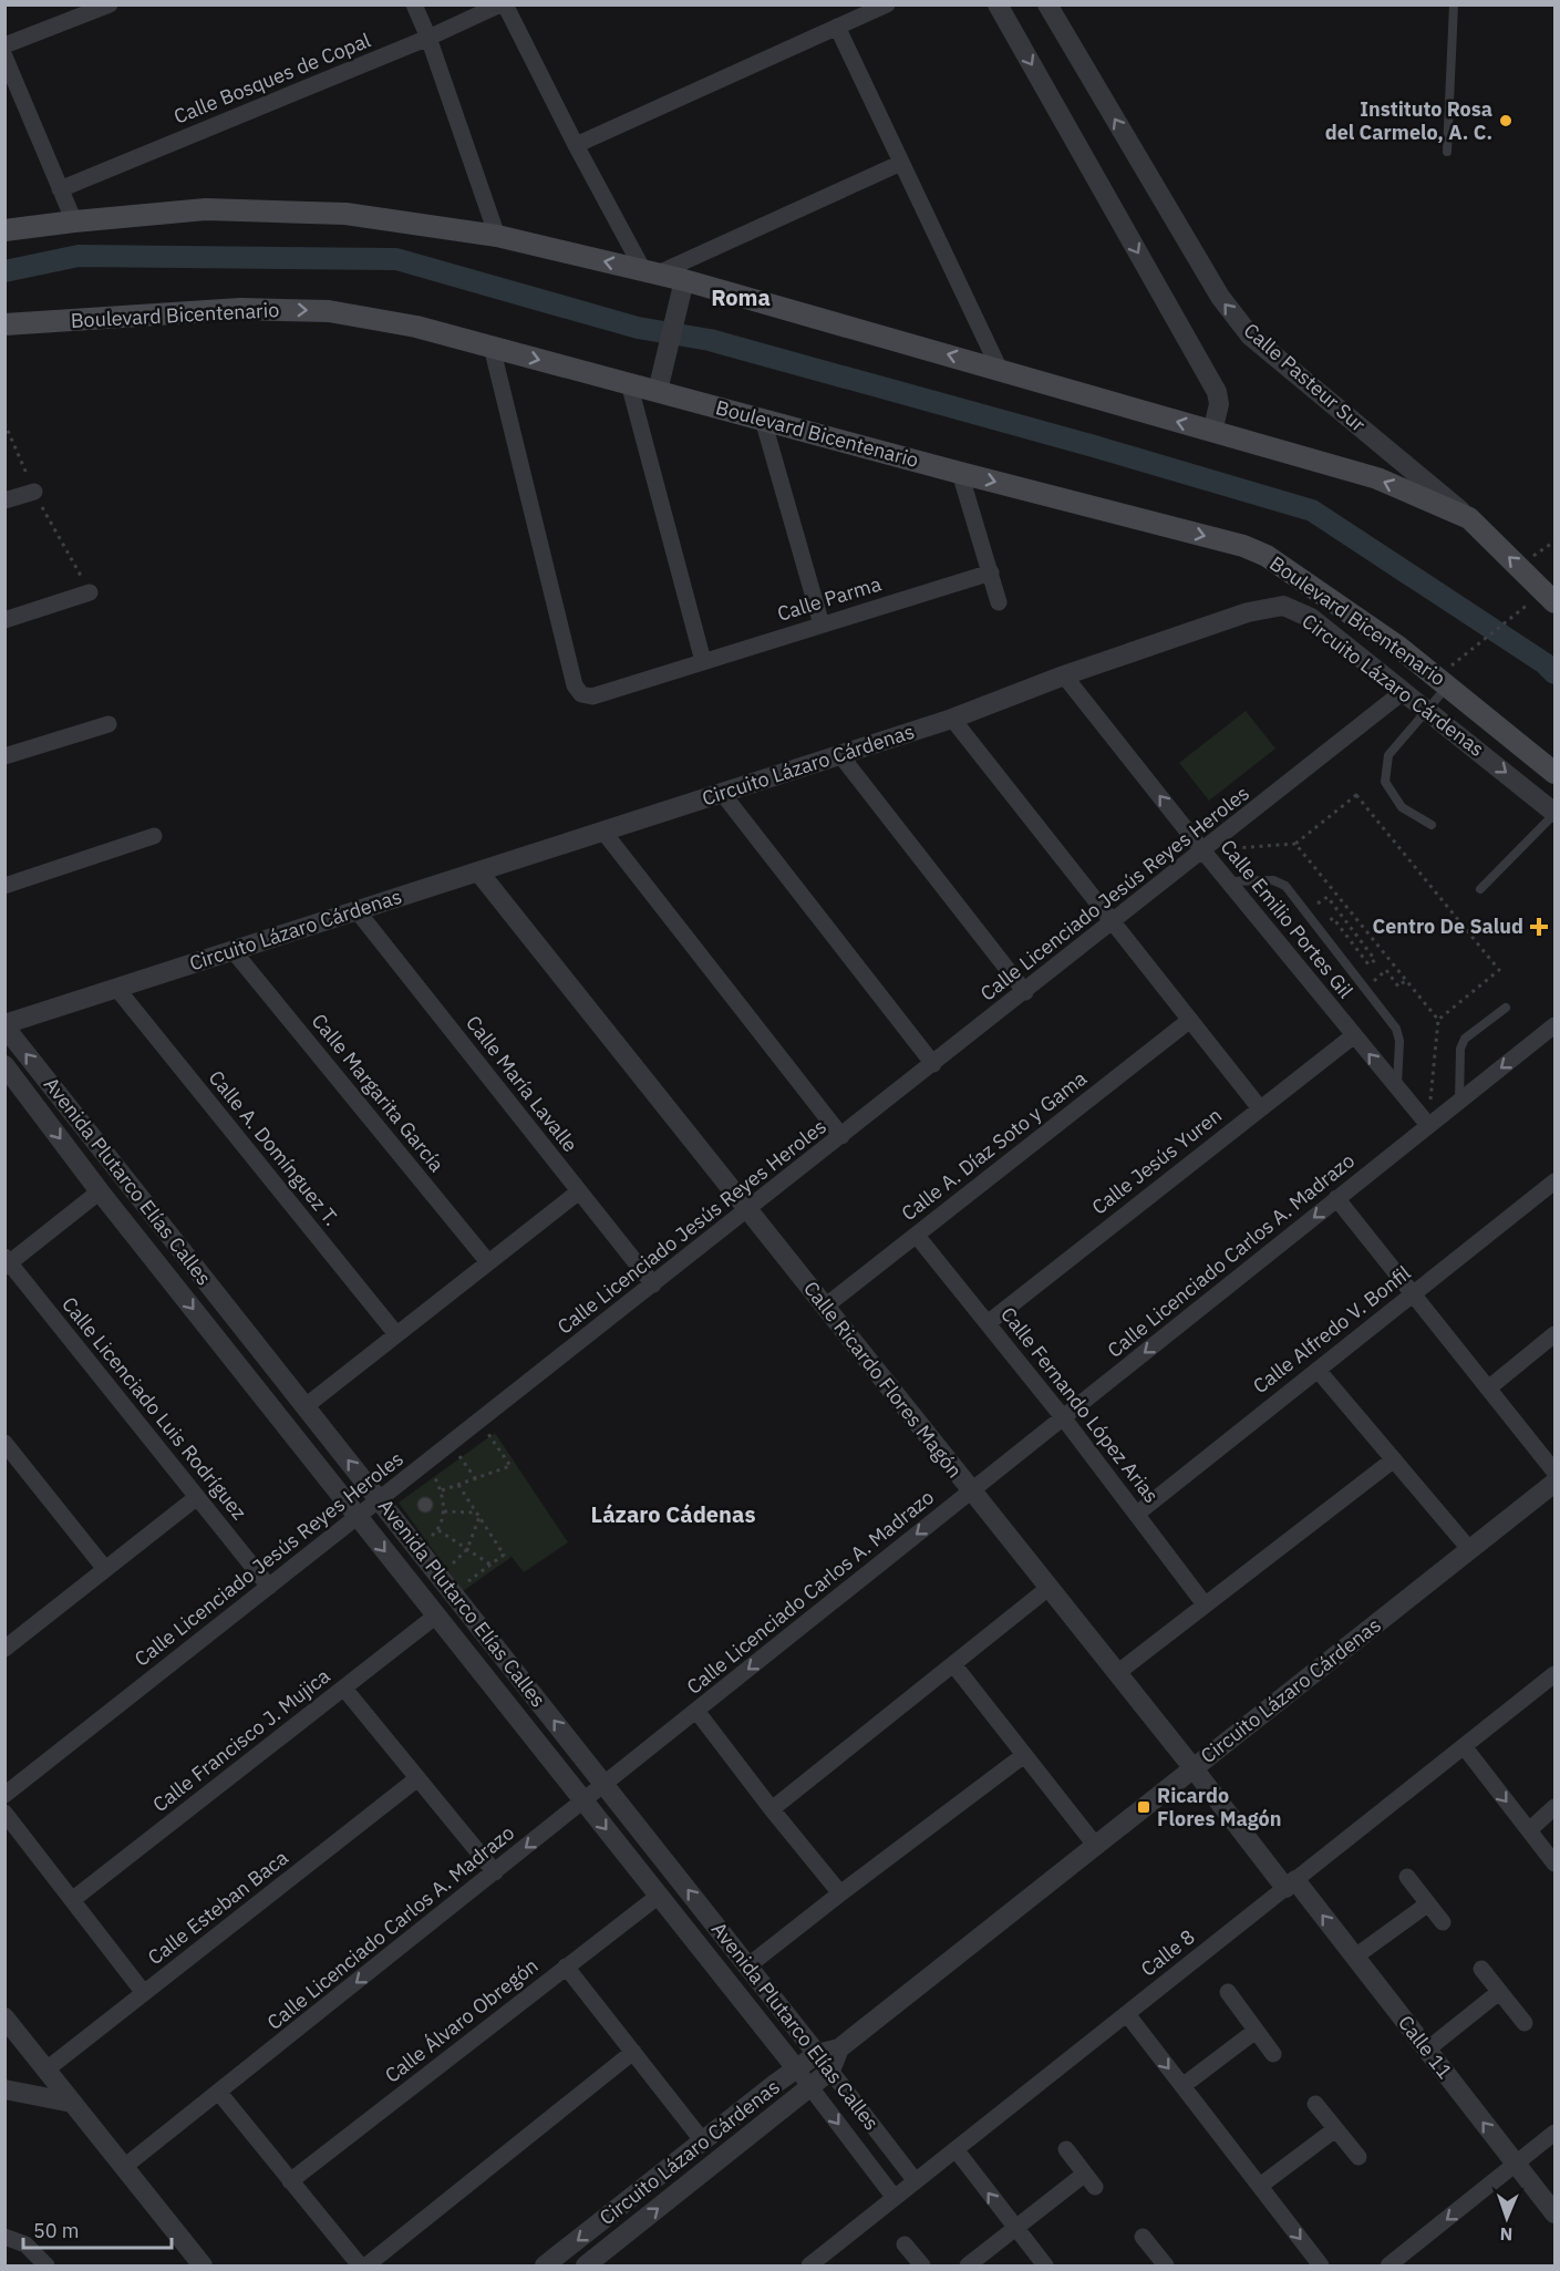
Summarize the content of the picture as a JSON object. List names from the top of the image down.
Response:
{
  "streets": {
    "main road": ["Boulevard Bicentenario", "Calle Pasteur Sur"],
    "street": [
      "Calle Bosques de Copal",
      "Calle Parma",
      "Circuito Lázaro Cárdenas",
      "Calle Licenciado Jesús Reyes Heroles",
      "Calle Emilio Portes Gil",
      "Calle María Lavalle",
      "Calle Margarita García",
      "Calle A. Díaz Soto y Gama",
      "Calle A. Domínguez T.",
      "Calle Jesús Yuren",
      "Avenida Plutarco Elías Calles",
      "Calle Licenciado Carlos A. Madrazo",
      "Calle Alfredo V. Bonfil",
      "Calle Ricardo Flores Magón",
      "Calle Fernando López Arias",
      "Calle Licenciado Luis Rodríguez",
      "Calle Francisco J. Mujica",
      "Calle Esteban Baca",
      "Calle 8",
      "Calle Álvaro Obregón",
      "Calle 11"
    ]
  },
  "crossings": [
    ["Boulevard Bicentenario", "Calle Parma"],
    ["Circuito Lázaro Cárdenas", "Calle Licenciado Jesús Reyes Heroles"],
    ["Circuito Lázaro Cárdenas", "Calle Emilio Portes Gil"],
    ["Circuito Lázaro Cárdenas", "Calle María Lavalle"],
    ["Circuito Lázaro Cárdenas", "Calle Margarita García"],
    ["Circuito Lázaro Cárdenas", "Calle A. Domínguez T."],
    ["Circuito Lázaro Cárdenas", "Avenida Plutarco Elías Calles"],
    ["Circuito Lázaro Cárdenas", "Calle Ricardo Flores Magón"],
    ["Calle Licenciado Jesús Reyes Heroles", "Calle Emilio Portes Gil"],
    ["Calle Licenciado Jesús Reyes Heroles", "Calle María Lavalle"],
    ["Calle Licenciado Jesús Reyes Heroles", "Avenida Plutarco Elías Calles"],
    ["Calle Licenciado Jesús Reyes Heroles", "Calle Ricardo Flores Magón"],
    ["Calle Licenciado Jesús Reyes Heroles", "Calle Licenciado Luis Rodríguez"],
    ["Calle Emilio Portes Gil", "Calle Jesús Yuren"],
    ["Calle Emilio Portes Gil", "Calle Licenciado Carlos A. Madrazo"],
    ["Calle A. Díaz Soto y Gama", "Calle Ricardo Flores Magón"],
    ["Calle A. Díaz Soto y Gama", "Calle Fernando López Arias"],
    ["Calle Jesús Yuren", "Calle Fernando López Arias"],
    ["Avenida Plutarco Elías Calles", "Calle Licenciado Carlos A. Madrazo"],
    ["Avenida Plutarco Elías Calles", "Calle Francisco J. Mujica"],
    ["Avenida Plutarco Elías Calles", "Calle 8"],
    ["Avenida Plutarco Elías Calles", "Calle Álvaro Obregón"],
    ["Calle Licenciado Carlos A. Madrazo", "Calle Ricardo Flores Magón"],
    ["Calle Licenciado Carlos A. Madrazo", "Calle Fernando López Arias"],
    ["Calle Alfredo V. Bonfil", "Calle Fernando López Arias"],
    ["Calle Ricardo Flores Magón", "Calle 8"],
    ["Calle Ricardo Flores Magón", "Calle 11"],
    ["Calle 8", "Calle 11"]
  ],
  "one_way": ["Calle Licenciado Carlos A. Madrazo"],
  "districts": ["Roma", "Lázaro Cádenas"],
  "places": {
    "other": ["Instituto Rosa del Carmelo, A. C."],
    "health": ["Centro De Salud"],
    "transit": ["Ricardo Flores Magón"]
  },
  "scale_bar": "50 m",
  "north": "bottom"
}
